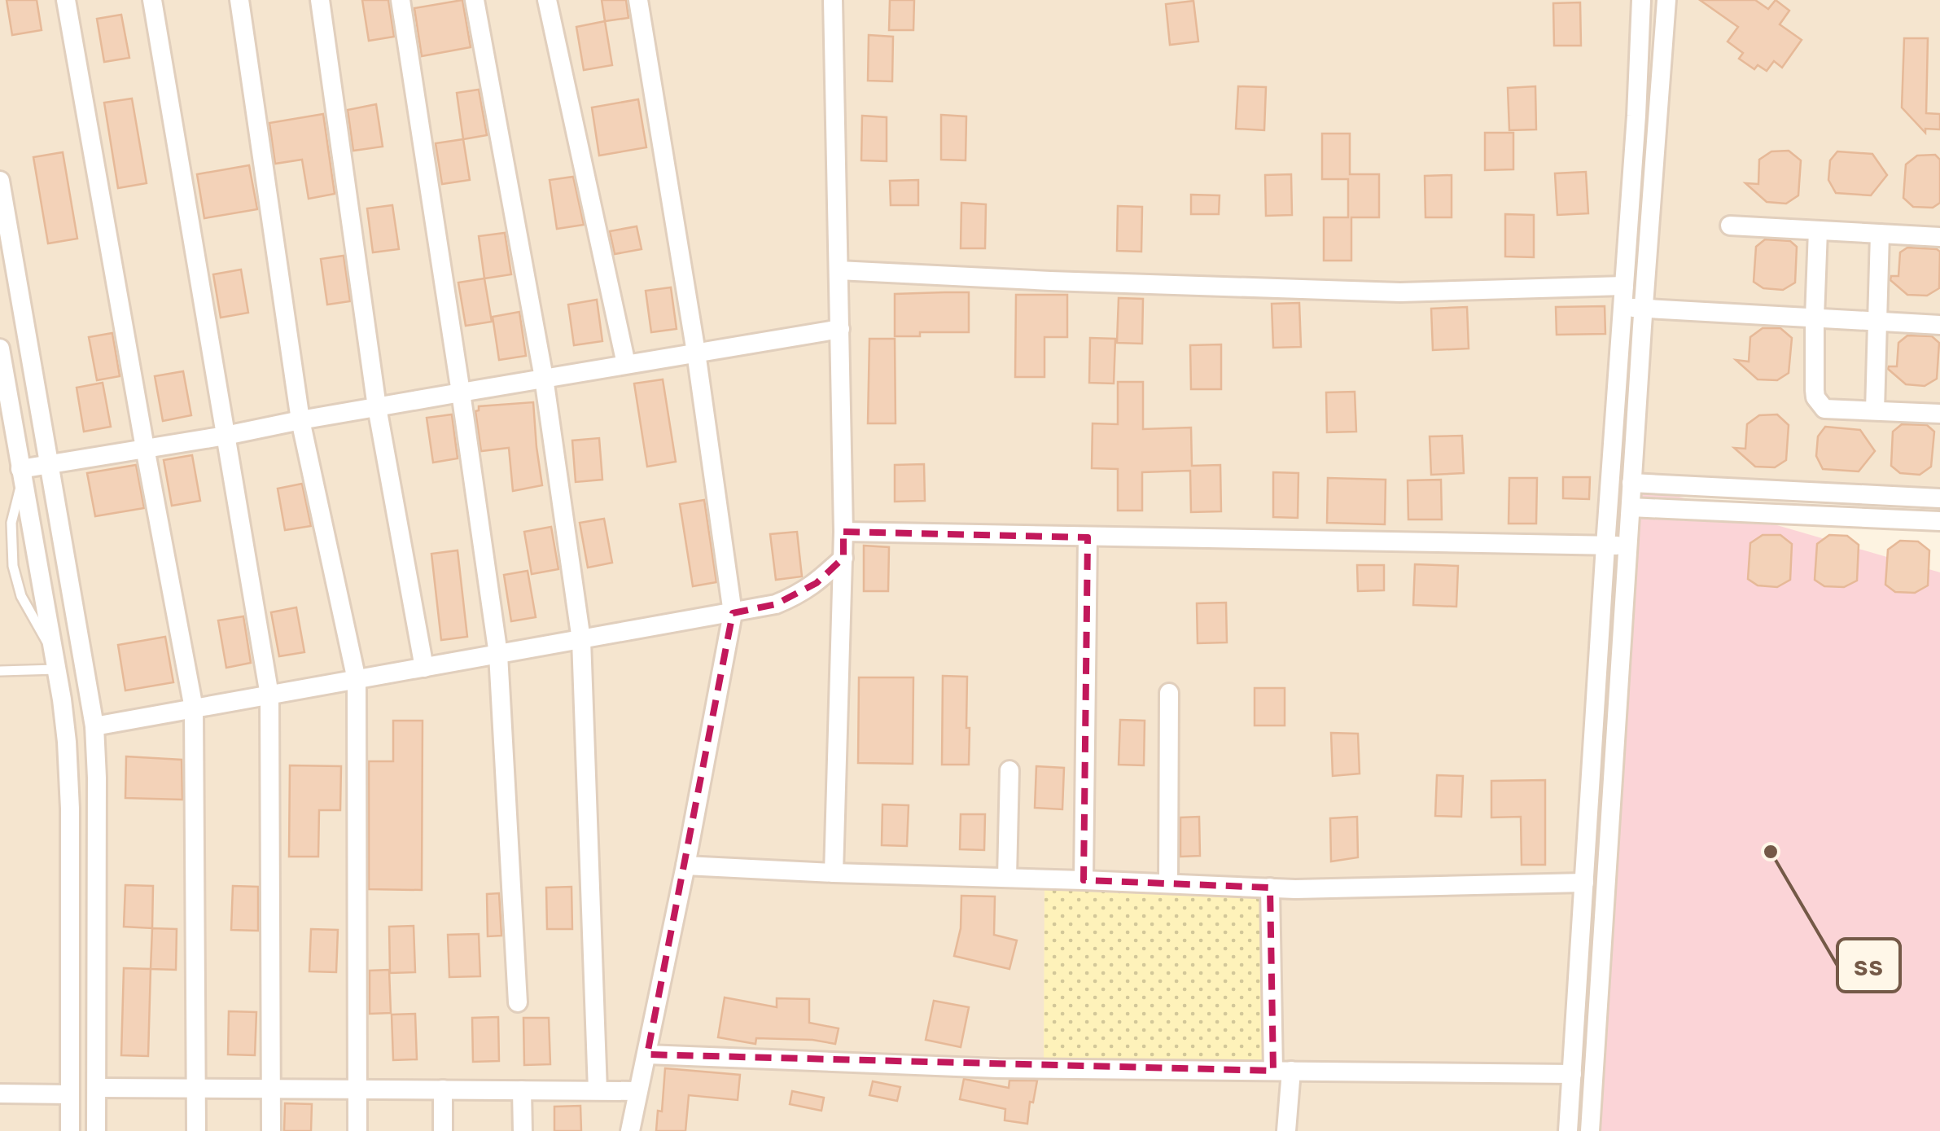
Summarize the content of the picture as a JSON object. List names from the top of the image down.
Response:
{
  "places": ["ss"]
}
